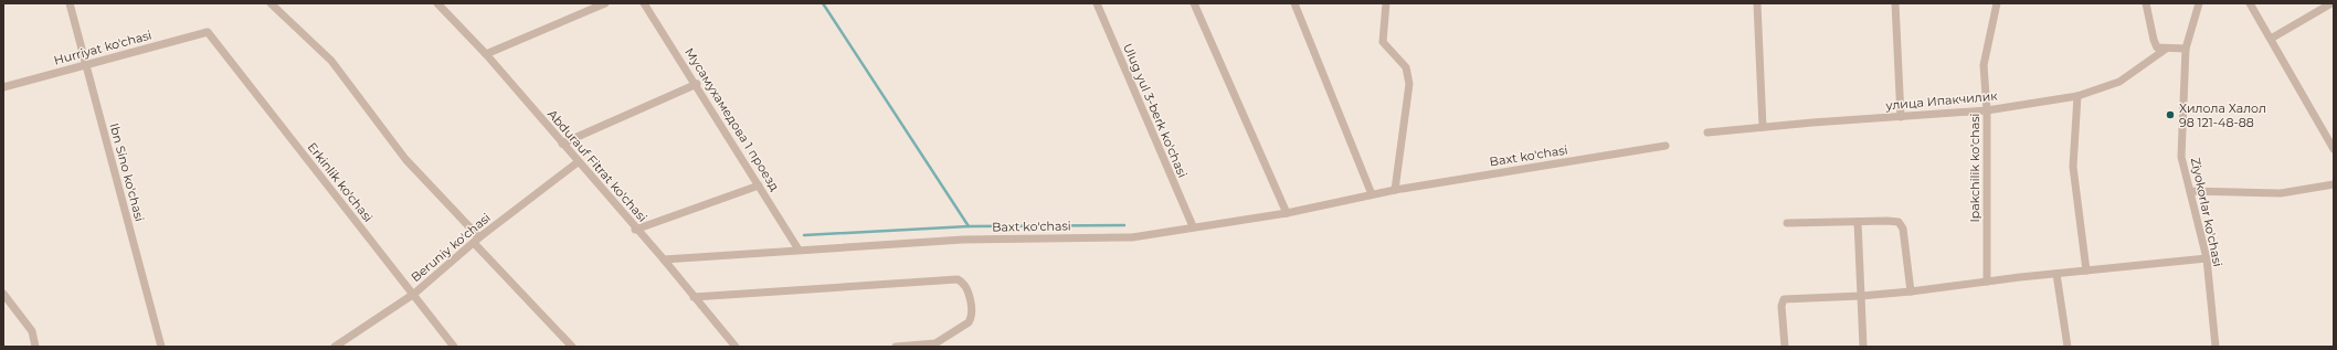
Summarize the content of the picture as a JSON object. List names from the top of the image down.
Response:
{
  "streets": {
    "street": [
      "Hurriyat ko'chasi",
      "улица Ипакчилик",
      "Ulug yul 3-berk ko'chasi",
      "Мусамухамедова 1 проезд",
      "Baxt ko'chasi",
      "Abdurauf Fitrat ko'chasi",
      "Ipakchilik ko'chasi",
      "Ibn Sino ko'chasi",
      "Erkinlik ko'chasi",
      "Ziyokorlar ko'chasi",
      "Beruniy ko'chasi"
    ]
  },
  "crossings": [
    ["Hurriyat ko'chasi", "Ibn Sino ko'chasi"],
    ["Hurriyat ko'chasi", "Erkinlik ko'chasi"],
    ["улица Ипакчилик", "Ipakchilik ko'chasi"],
    ["Ulug yul 3-berk ko'chasi", "Baxt ko'chasi"],
    ["Мусамухамедова 1 проезд", "Baxt ko'chasi"],
    ["Baxt ko'chasi", "Abdurauf Fitrat ko'chasi"],
    ["Abdurauf Fitrat ko'chasi", "Beruniy ko'chasi"],
    ["Erkinlik ko'chasi", "Beruniy ko'chasi"]
  ],
  "places": ["Хилола Халол 98 121-48-88"]
}
